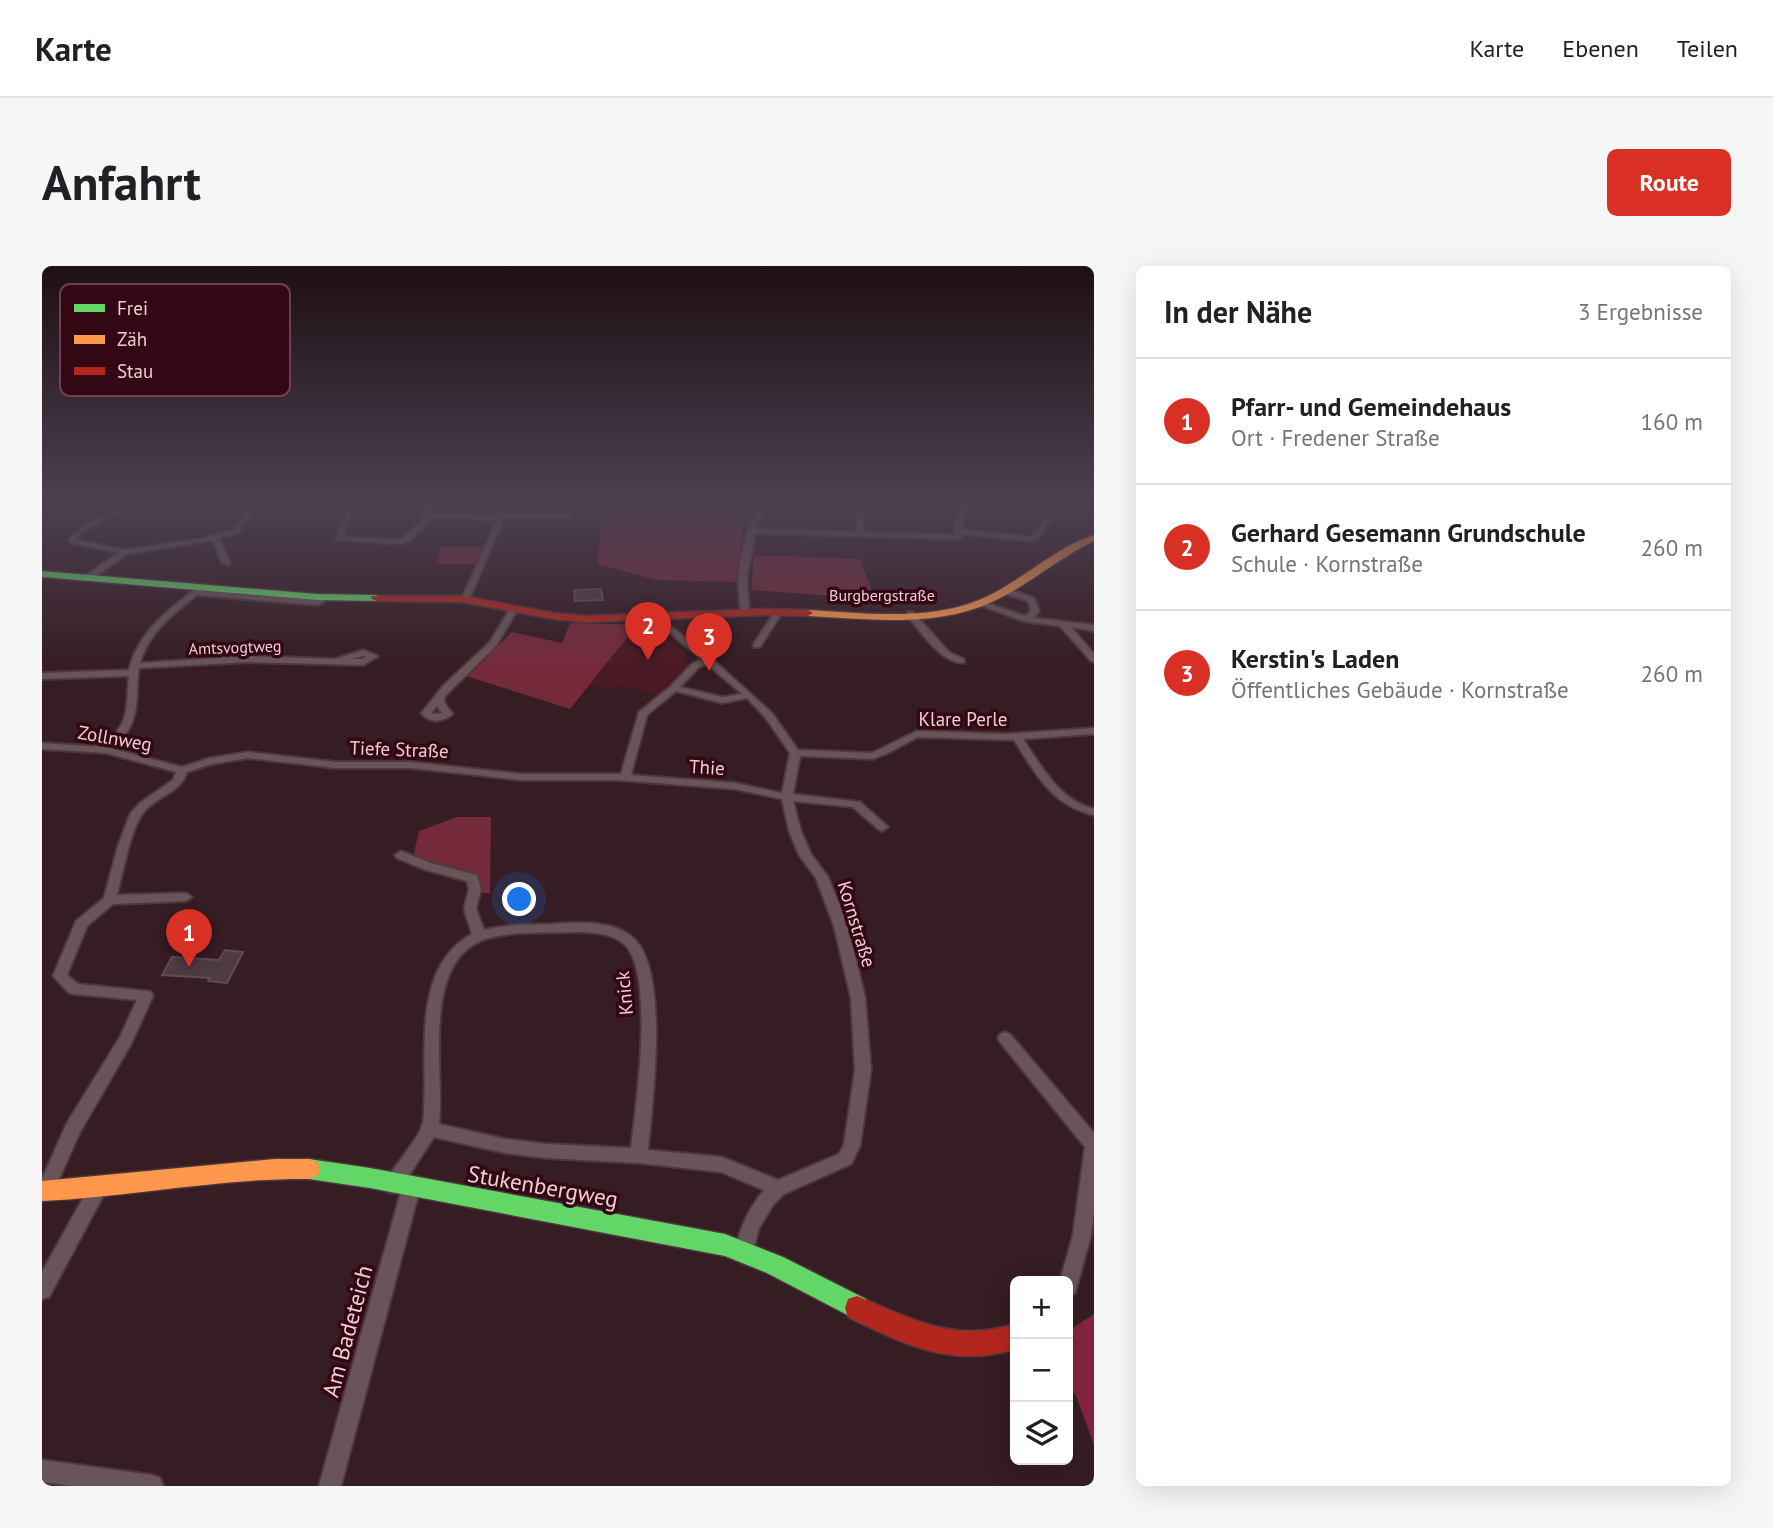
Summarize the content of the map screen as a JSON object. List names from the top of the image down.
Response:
{
  "streets": {
    "street": [
      "Burgbergstraße",
      "Amtsvogtweg",
      "Klare Perle",
      "Zollnweg",
      "Tiefe Straße",
      "Thie",
      "Kornstraße",
      "Knick",
      "Stukenbergweg",
      "Am Badeteich"
    ]
  },
  "crossings": [
    ["Klare Perle", "Kornstraße"],
    ["Zollnweg", "Tiefe Straße"],
    ["Tiefe Straße", "Thie"],
    ["Thie", "Kornstraße"],
    ["Kornstraße", "Stukenbergweg"],
    ["Stukenbergweg", "Am Badeteich"]
  ],
  "legend": ["Frei", "Zäh", "Stau"],
  "page": {
    "header": "Karte",
    "nav": ["Karte", "Ebenen", "Teilen"],
    "buttons": "Route",
    "title": "Anfahrt",
    "heading": ["In der Nähe", "3 Ergebnisse"],
    "list": [
      {
        "mark": "1",
        "name": "Pfarr- und Gemeindehaus",
        "note": "Ort · Fredener Straße",
        "value": "160 m"
      },
      {
        "mark": "2",
        "name": "Gerhard Gesemann Grundschule",
        "note": "Schule · Kornstraße",
        "value": "260 m"
      },
      {
        "mark": "3",
        "name": "Kerstin's Laden",
        "note": "Öffentliches Gebäude · Kornstraße",
        "value": "260 m"
      }
    ],
    "pins": ["2", "3", "1"],
    "map_buttons": ["+", "−"]
  }
}
